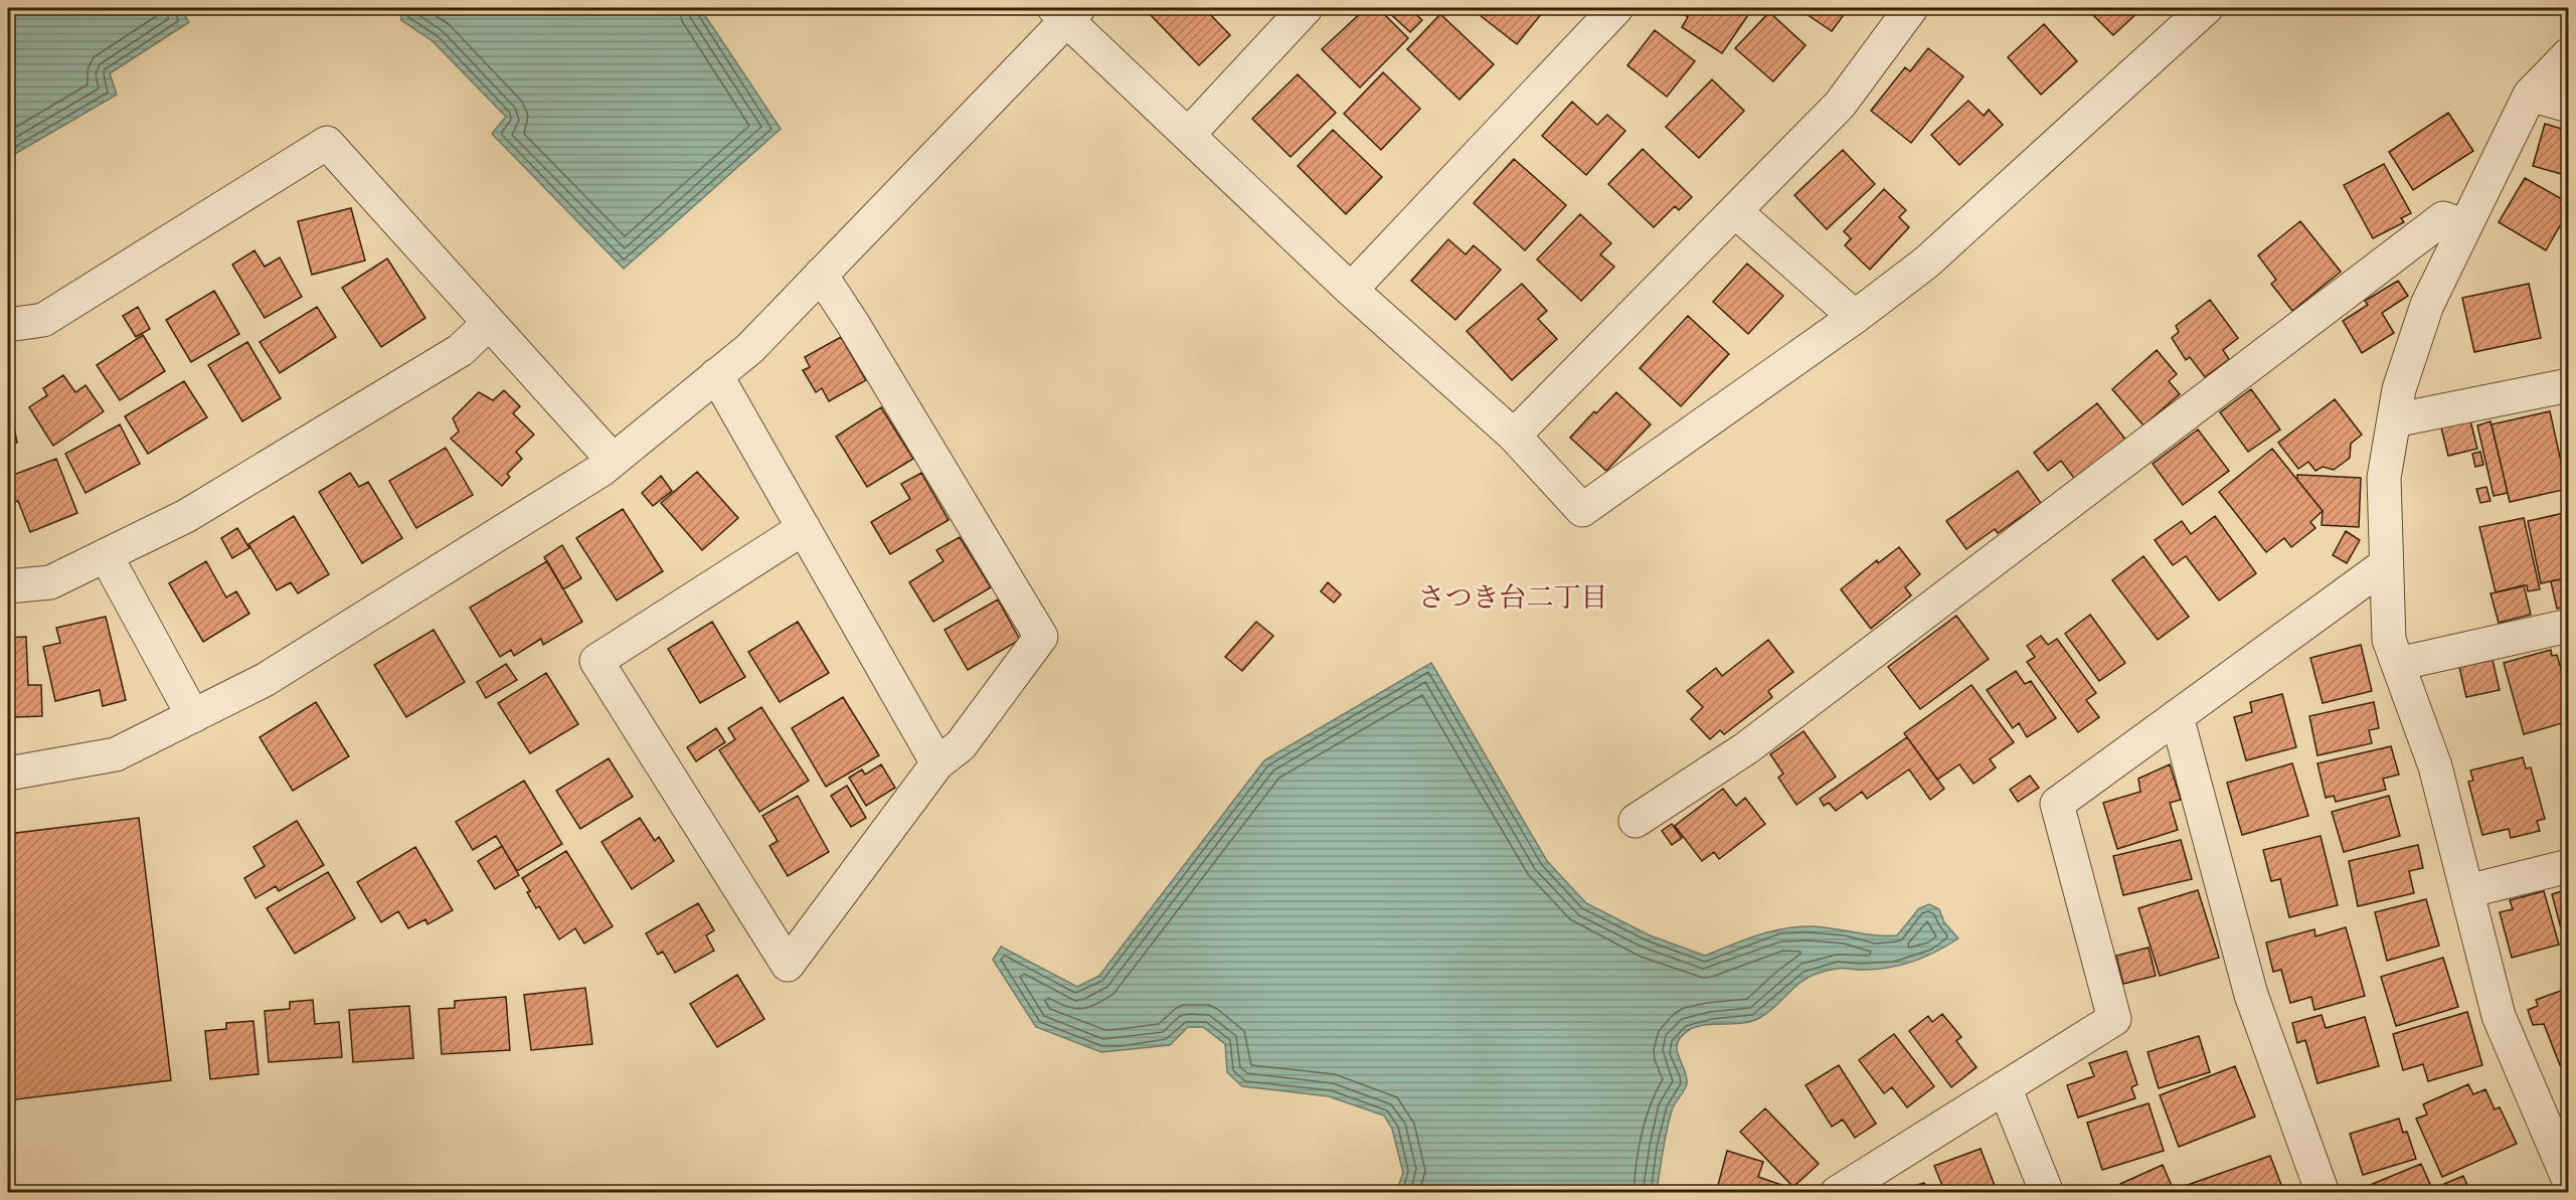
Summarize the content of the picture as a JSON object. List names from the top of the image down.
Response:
{
  "districts": ["さつき台二丁目"]
}
